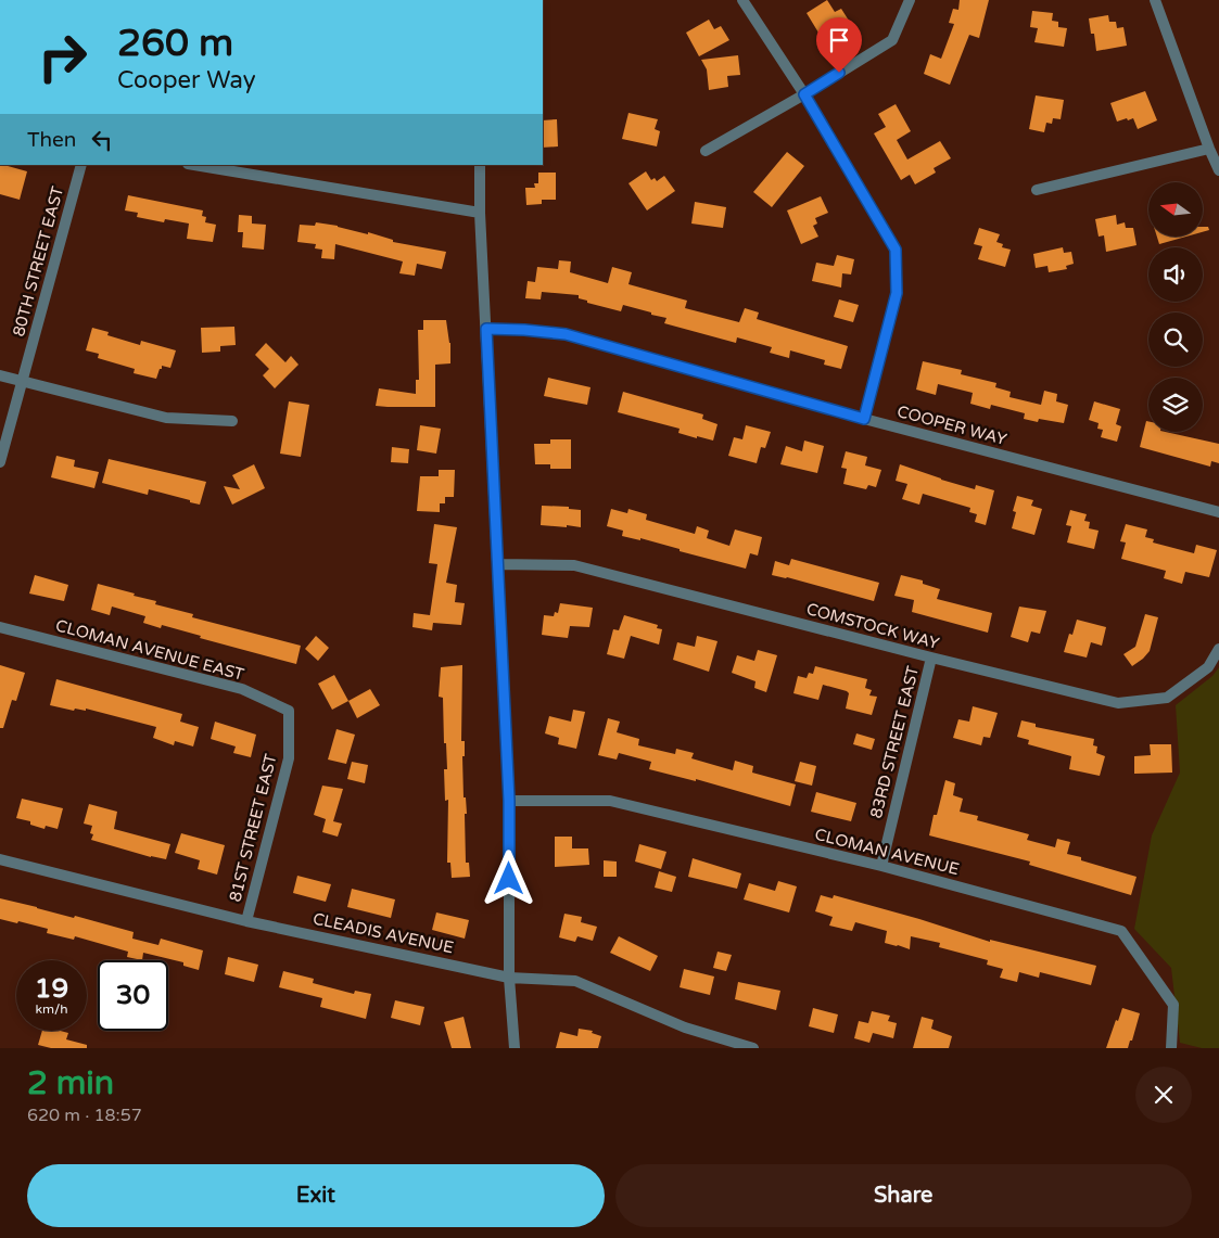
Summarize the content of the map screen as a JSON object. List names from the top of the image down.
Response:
{
  "streets": {
    "street": [
      "80TH STREET EAST",
      "COOPER WAY",
      "COMSTOCK WAY",
      "CLOMAN AVENUE EAST",
      "83RD STREET EAST",
      "81ST STREET EAST",
      "CLOMAN AVENUE",
      "CLEADIS AVENUE"
    ]
  },
  "crossings": [
    ["COMSTOCK WAY", "83RD STREET EAST"],
    ["CLOMAN AVENUE EAST", "81ST STREET EAST"],
    ["83RD STREET EAST", "CLOMAN AVENUE"],
    ["81ST STREET EAST", "CLEADIS AVENUE"]
  ],
  "north": "left",
  "page": {
    "turn": ["260 m", "Cooper Way"],
    "then": "Then",
    "speed": "19 km/h",
    "limit": "30",
    "heading": ["2 min", "620 m · 18:57"],
    "buttons": ["Exit", "Share"]
  }
}
